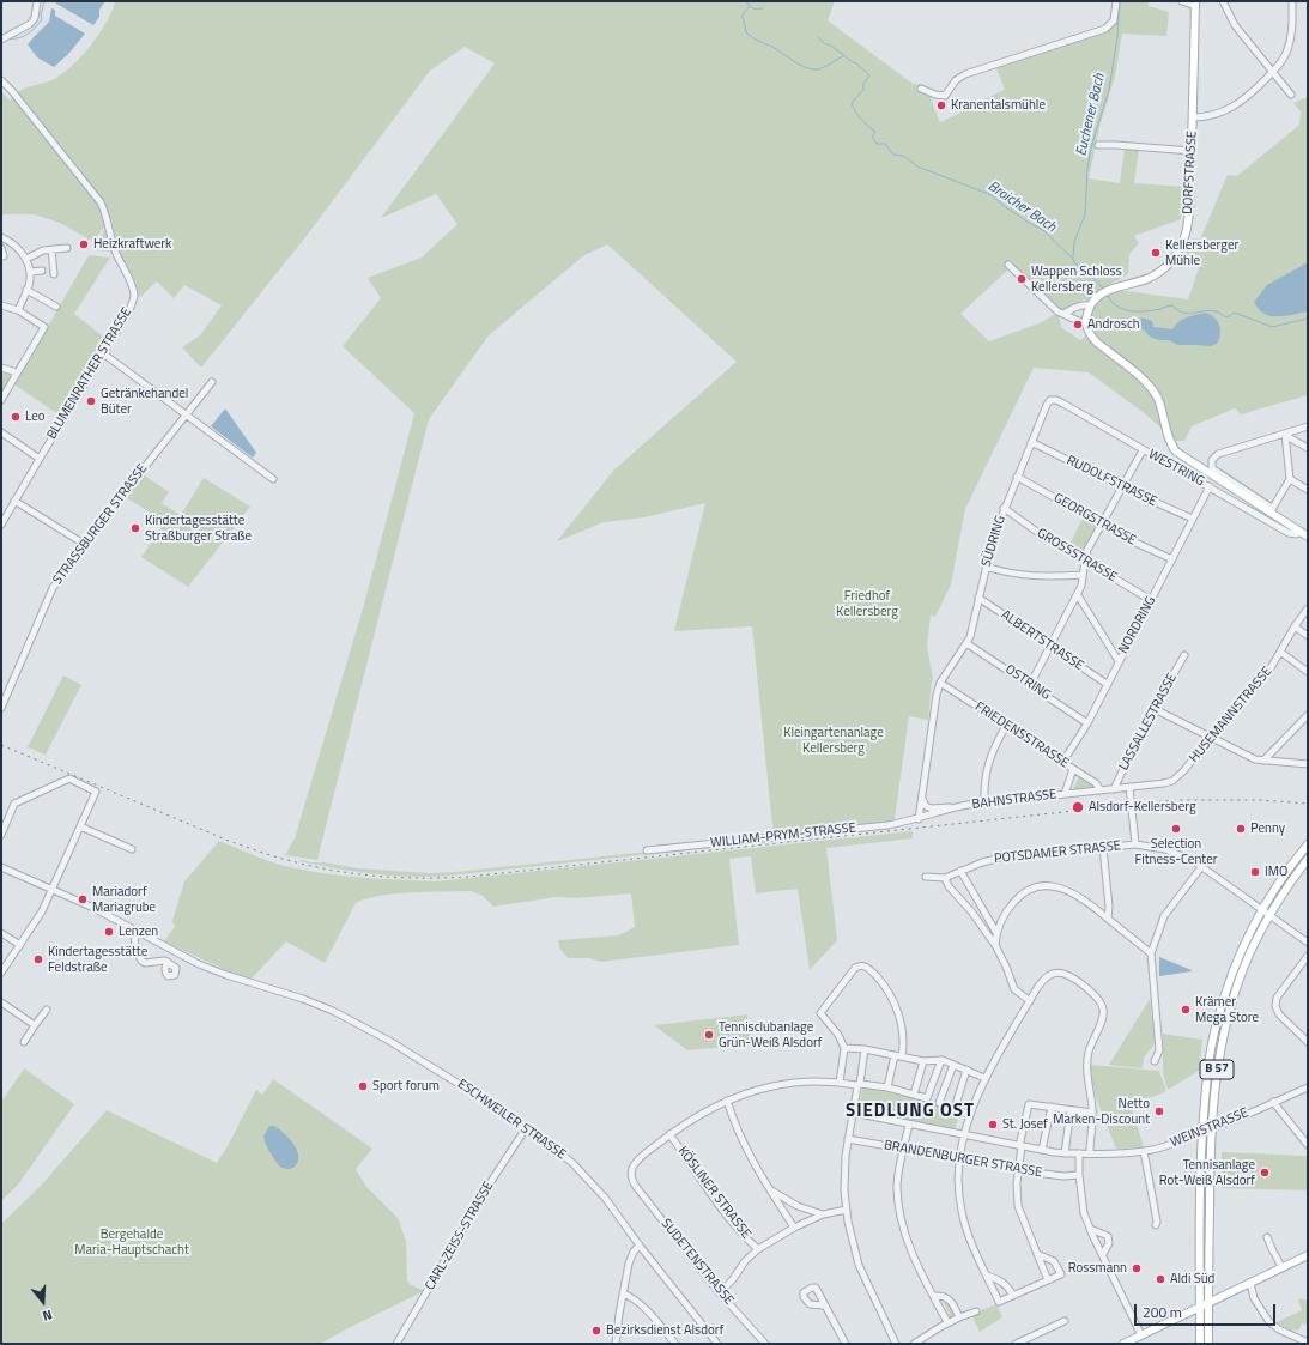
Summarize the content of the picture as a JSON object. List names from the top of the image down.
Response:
{
  "streets": {
    "main road": ["DORFSTRASSE", "B 57"],
    "street": [
      "BLUMENRATHER STRASSE",
      "WESTRING",
      "RUDOLFSTRASSE",
      "GEORGSTRASSE",
      "STRASSBURGER STRASSE",
      "SÜDRING",
      "GROSSSTRASSE",
      "NORDRING",
      "ALBERTSTRASSE",
      "OSTRING",
      "HUSEMANNSTRASSE",
      "LASSALLESTRASSE",
      "FRIEDENSSTRASSE",
      "BAHNSTRASSE",
      "WILLIAM-PRYM-STRASSE",
      "POTSDAMER STRASSE",
      "ESCHWEILER STRASSE",
      "WEINSTRASSE",
      "BRANDENBURGER STRASSE",
      "KÖSLINER STRASSE",
      "CARL-ZEISS-STRASSE",
      "SUDETENSTRASSE"
    ]
  },
  "crossings": [
    ["WESTRING", "SÜDRING"],
    ["WESTRING", "NORDRING"],
    ["RUDOLFSTRASSE", "SÜDRING"],
    ["RUDOLFSTRASSE", "NORDRING"],
    ["GEORGSTRASSE", "SÜDRING"],
    ["GEORGSTRASSE", "NORDRING"],
    ["SÜDRING", "GROSSSTRASSE"],
    ["SÜDRING", "ALBERTSTRASSE"],
    ["SÜDRING", "OSTRING"],
    ["SÜDRING", "FRIEDENSSTRASSE"],
    ["SÜDRING", "BAHNSTRASSE"],
    ["SÜDRING", "WILLIAM-PRYM-STRASSE"],
    ["GROSSSTRASSE", "NORDRING"],
    ["NORDRING", "ALBERTSTRASSE"],
    ["NORDRING", "OSTRING"],
    ["NORDRING", "FRIEDENSSTRASSE"],
    ["HUSEMANNSTRASSE", "BAHNSTRASSE"],
    ["LASSALLESTRASSE", "BAHNSTRASSE"],
    ["FRIEDENSSTRASSE", "BAHNSTRASSE"],
    ["BAHNSTRASSE", "WILLIAM-PRYM-STRASSE"],
    ["POTSDAMER STRASSE", "B 57"],
    ["B 57", "WEINSTRASSE"],
    ["ESCHWEILER STRASSE", "CARL-ZEISS-STRASSE"],
    ["KÖSLINER STRASSE", "SUDETENSTRASSE"]
  ],
  "districts": ["SIEDLUNG OST"],
  "water": ["Euchener Bach", "Broicher Bach"],
  "parks": ["Friedhof Kellersberg", "Kleingartenanlage Kellersberg", "Bergehalde Maria-Hauptschacht"],
  "places": [
    "Kranentalsmühle",
    "Heizkraftwerk",
    "Kellersberger Mühle",
    "Wappen Schloss Kellersberg",
    "Androsch",
    "Getränkehandel Büter",
    "Leo",
    "Kindertagesstätte Straßburger Straße",
    "Alsdorf-Kellersberg",
    "Selection Fitness-Center",
    "Penny",
    "IMO",
    "Mariadorf Mariagrube",
    "Lenzen",
    "Kindertagesstätte Feldstraße",
    "Krämer Mega Store",
    "Tennisclubanlage Grün-Weiß Alsdorf",
    "Sport forum",
    "Netto Marken-Discount",
    "St. Josef",
    "Tennisanlage Rot-Weiß Alsdorf",
    "Rossmann",
    "Aldi Süd",
    "Bezirksdienst Alsdorf"
  ],
  "scale_bar": "200 m",
  "north": "bottom"
}
